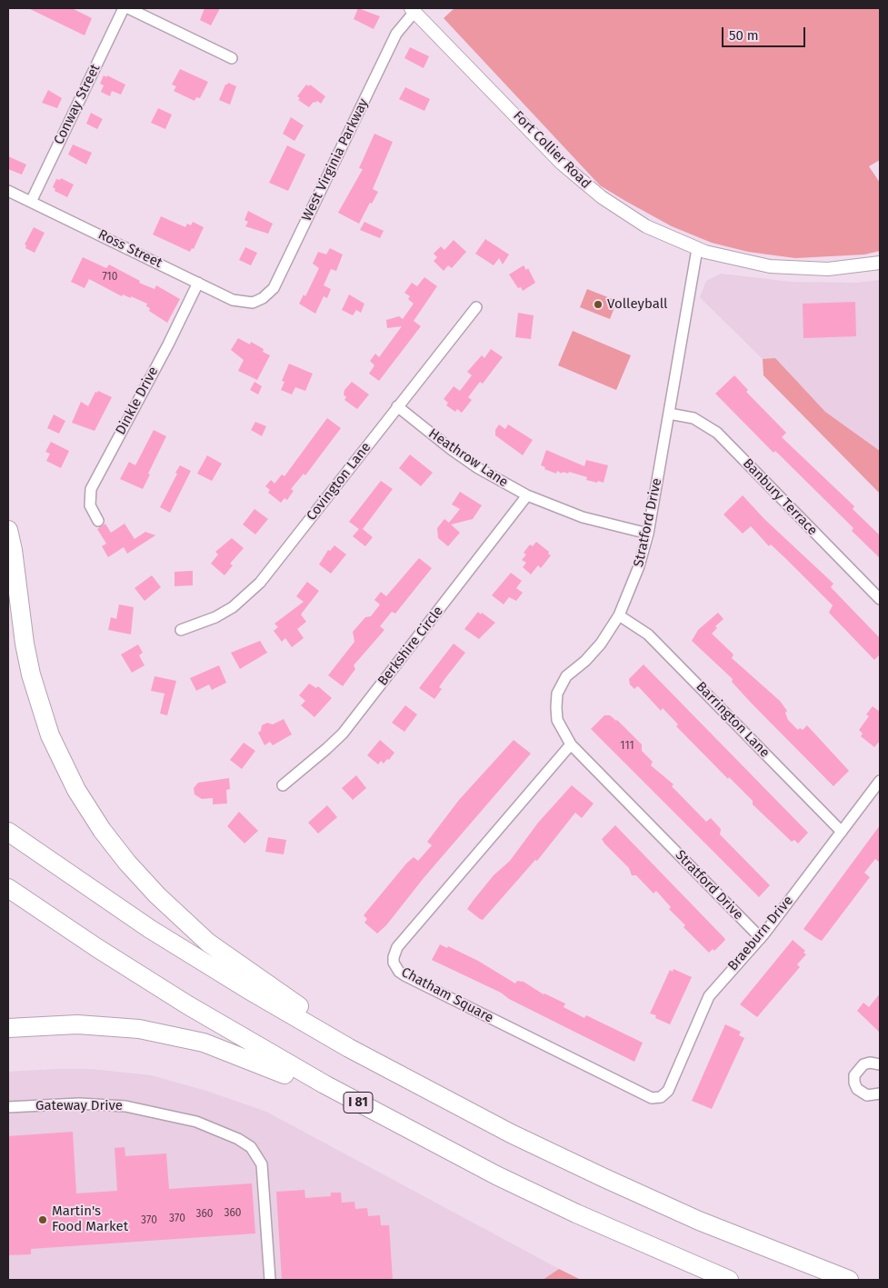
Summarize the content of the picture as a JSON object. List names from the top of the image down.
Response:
{
  "streets": {
    "highway": ["I 81"],
    "street": [
      "Conway Street",
      "Fort Collier Road",
      "West Virginia Parkway",
      "Ross Street",
      "Dinkle Drive",
      "Heathrow Lane",
      "Covington Lane",
      "Banbury Terrace",
      "Stratford Drive",
      "Berkshire Circle",
      "Barrington Lane",
      "Braeburn Drive",
      "Chatham Square",
      "Gateway Drive"
    ]
  },
  "crossings": [
    ["Conway Street", "Ross Street"],
    ["Fort Collier Road", "West Virginia Parkway"],
    ["Fort Collier Road", "Stratford Drive"],
    ["West Virginia Parkway", "Ross Street"],
    ["Ross Street", "Dinkle Drive"],
    ["Heathrow Lane", "Covington Lane"],
    ["Heathrow Lane", "Stratford Drive"],
    ["Heathrow Lane", "Berkshire Circle"],
    ["Banbury Terrace", "Stratford Drive"],
    ["Stratford Drive", "Barrington Lane"],
    ["Stratford Drive", "Braeburn Drive"],
    ["Stratford Drive", "Chatham Square"],
    ["Barrington Lane", "Braeburn Drive"],
    ["Braeburn Drive", "Chatham Square"]
  ],
  "places": ["Volleyball", "Martin's Food Market"],
  "house_numbers": [
    "710",
    "111",
    "360",
    "360",
    "370",
    "370"
  ],
  "scale_bar": "50 m"
}
